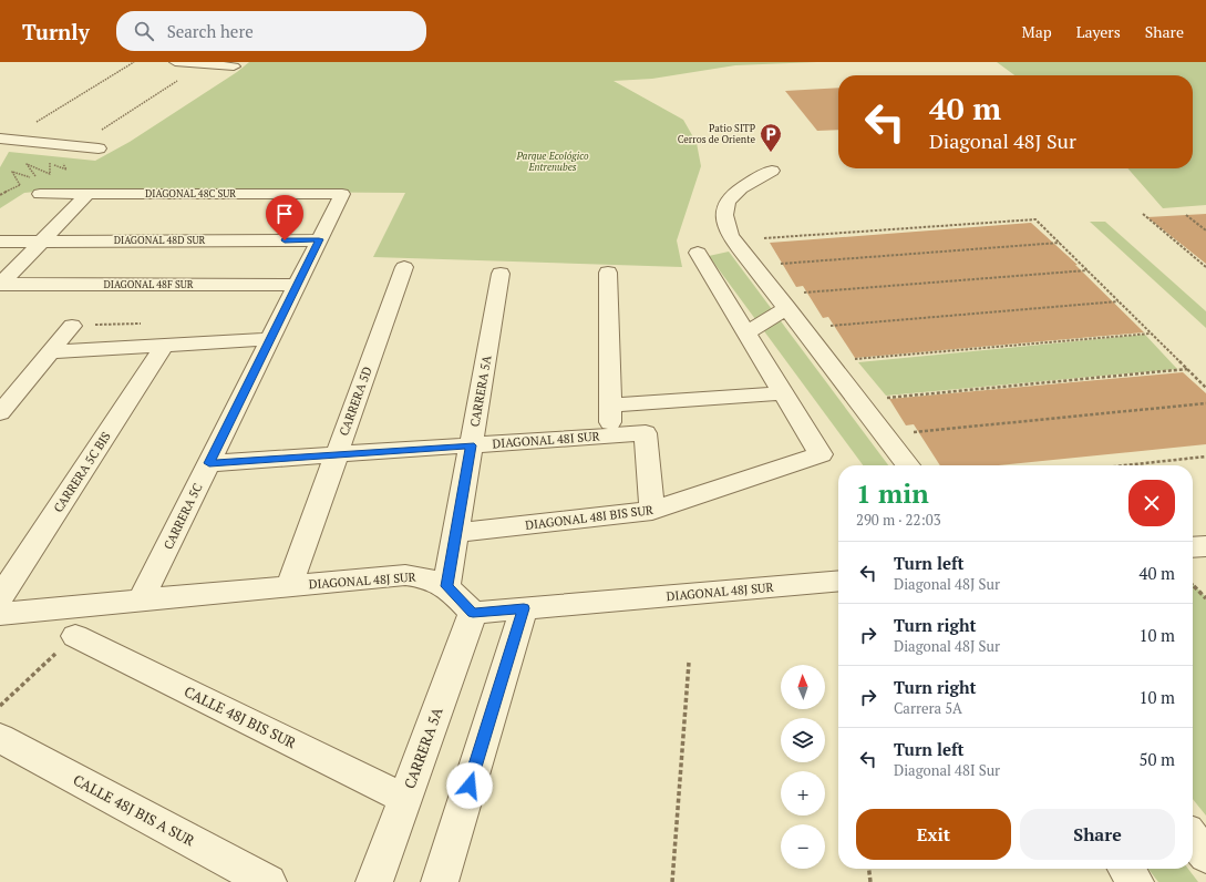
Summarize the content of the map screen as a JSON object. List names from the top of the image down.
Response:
{
  "streets": {
    "street": [
      "DIAGONAL 48C SUR",
      "DIAGONAL 48D SUR",
      "DIAGONAL 48F SUR",
      "CARRERA 5A",
      "CARRERA 5D",
      "DIAGONAL 48I SUR",
      "CARRERA 5C BIS",
      "CARRERA 5C",
      "DIAGONAL 48I BIS SUR",
      "DIAGONAL 48J SUR",
      "CALLE 48J BIS SUR",
      "CALLE 48J BIS A SUR"
    ]
  },
  "crossings": [
    ["DIAGONAL 48C SUR", "CARRERA 5C"],
    ["DIAGONAL 48D SUR", "CARRERA 5C"],
    ["DIAGONAL 48F SUR", "CARRERA 5C"],
    ["CARRERA 5A", "DIAGONAL 48I SUR"],
    ["CARRERA 5A", "DIAGONAL 48I BIS SUR"],
    ["CARRERA 5A", "DIAGONAL 48J SUR"],
    ["CARRERA 5A", "CALLE 48J BIS SUR"],
    ["CARRERA 5D", "DIAGONAL 48I SUR"],
    ["CARRERA 5D", "DIAGONAL 48J SUR"],
    ["DIAGONAL 48I SUR", "CARRERA 5C"],
    ["DIAGONAL 48I SUR", "DIAGONAL 48I BIS SUR"],
    ["CARRERA 5C", "DIAGONAL 48J SUR"]
  ],
  "parks": ["Parque Ecológico Entrenubes"],
  "places": {
    "parking": ["Patio SITP Cerros de Oriente"]
  },
  "north": "top",
  "page": {
    "header": "Turnly",
    "search": "Search here",
    "nav": ["Map", "Layers", "Share"],
    "turn": ["40 m", "Diagonal 48J Sur"],
    "heading": ["1 min", "290 m · 22:03"],
    "list": [
      {
        "name": "Turn left",
        "note": "Diagonal 48J Sur",
        "value": "40 m"
      },
      {
        "name": "Turn right",
        "note": "Diagonal 48J Sur",
        "value": "10 m"
      },
      {
        "name": "Turn right",
        "note": "Carrera 5A",
        "value": "10 m"
      },
      {
        "name": "Turn left",
        "note": "Diagonal 48I Sur",
        "value": "50 m"
      }
    ],
    "map_buttons": ["+", "−"],
    "buttons": ["Exit", "Share"]
  }
}
